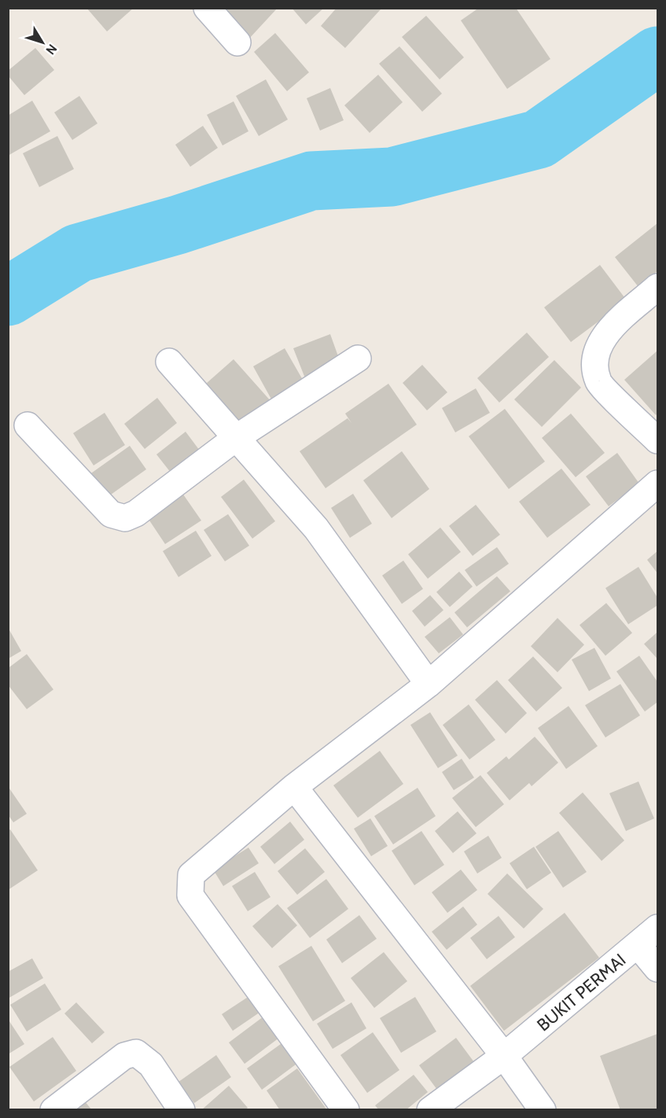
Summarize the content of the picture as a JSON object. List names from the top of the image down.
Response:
{
  "streets": {
    "street": ["BUKIT PERMAI"]
  },
  "north": "bottom right"
}
